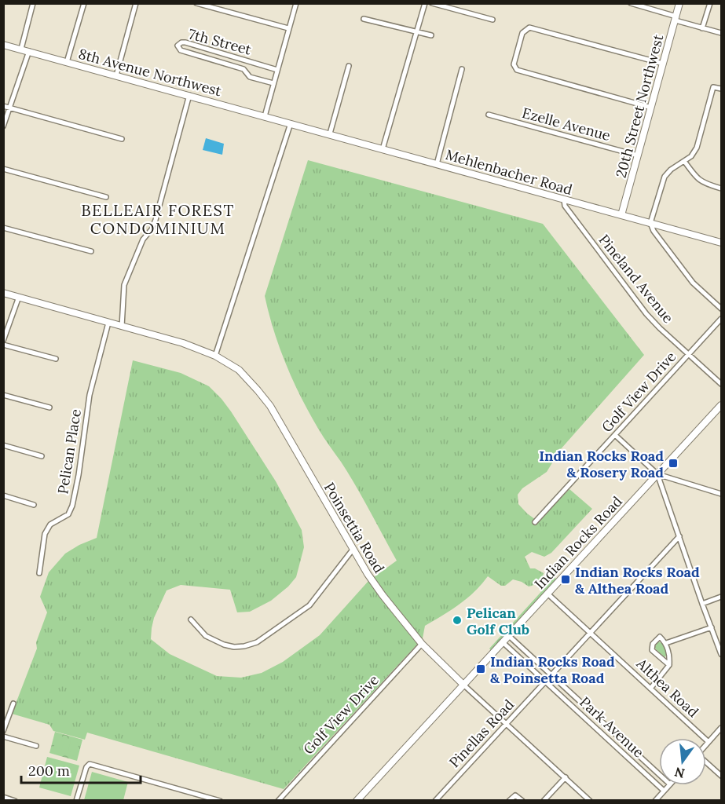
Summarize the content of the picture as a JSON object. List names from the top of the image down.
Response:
{
  "streets": {
    "street": [
      "7th Street",
      "8th Avenue Northwest",
      "20th Street Northwest",
      "Ezelle Avenue",
      "Mehlenbacher Road",
      "Pineland Avenue",
      "Golf View Drive",
      "Pelican Place",
      "Poinsettia Road",
      "Indian Rocks Road",
      "Althea Road",
      "Park Avenue",
      "Pinellas Road"
    ]
  },
  "crossings": [
    ["8th Avenue Northwest", "Mehlenbacher Road"],
    ["20th Street Northwest", "Ezelle Avenue"],
    ["20th Street Northwest", "Mehlenbacher Road"],
    ["Mehlenbacher Road", "Pineland Avenue"],
    ["Pineland Avenue", "Golf View Drive"],
    ["Golf View Drive", "Poinsettia Road"],
    ["Pelican Place", "Poinsettia Road"],
    ["Poinsettia Road", "Indian Rocks Road"],
    ["Poinsettia Road", "Pinellas Road"],
    ["Indian Rocks Road", "Althea Road"],
    ["Indian Rocks Road", "Park Avenue"],
    ["Althea Road", "Pinellas Road"],
    ["Park Avenue", "Pinellas Road"]
  ],
  "districts": ["BELLEAIR FOREST CONDOMINIUM"],
  "places": {
    "transit": ["Indian Rocks Road & Rosery Road", "Indian Rocks Road & Althea Road", "Indian Rocks Road & Poinsetta Road"],
    "other": ["Pelican Golf Club"]
  },
  "scale_bar": "200 m",
  "north": "bottom"
}
